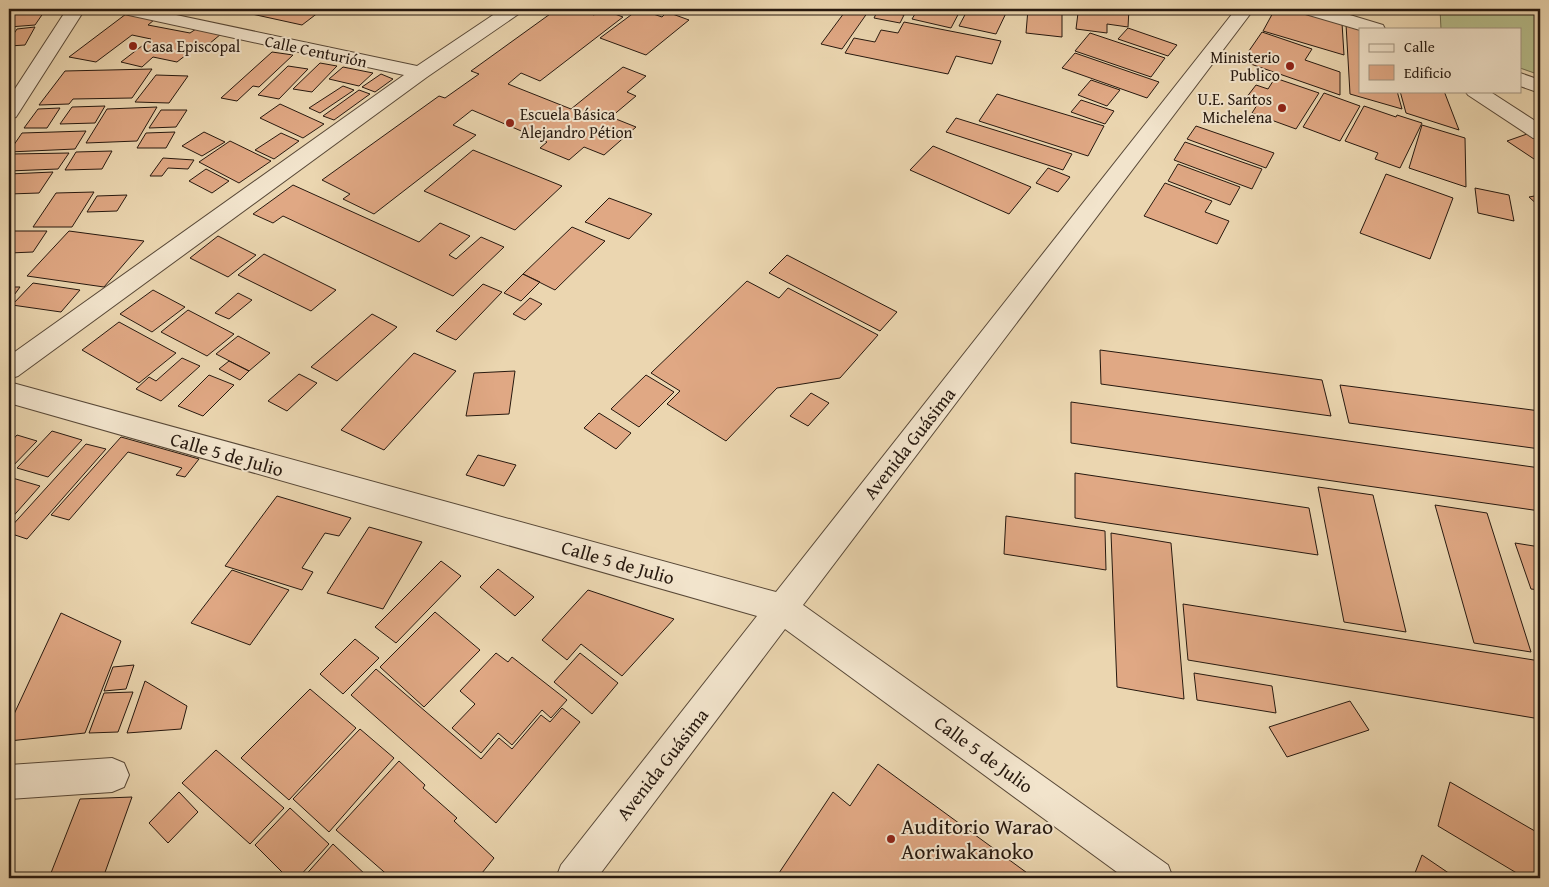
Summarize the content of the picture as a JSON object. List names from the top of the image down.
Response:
{
  "streets": {
    "street": ["Calle Centurión", "Avenida Guásima", "Calle 5 de Julio"]
  },
  "crossings": [
    ["Avenida Guásima", "Calle 5 de Julio"]
  ],
  "places": [
    "Casa Episcopal",
    "Ministerio Publico",
    "U.E. Santos Michelena",
    "Escuela Básica Alejandro Pétion",
    "Auditorio Warao Aoriwakanoko"
  ],
  "legend": ["Calle", "Edificio"]
}
